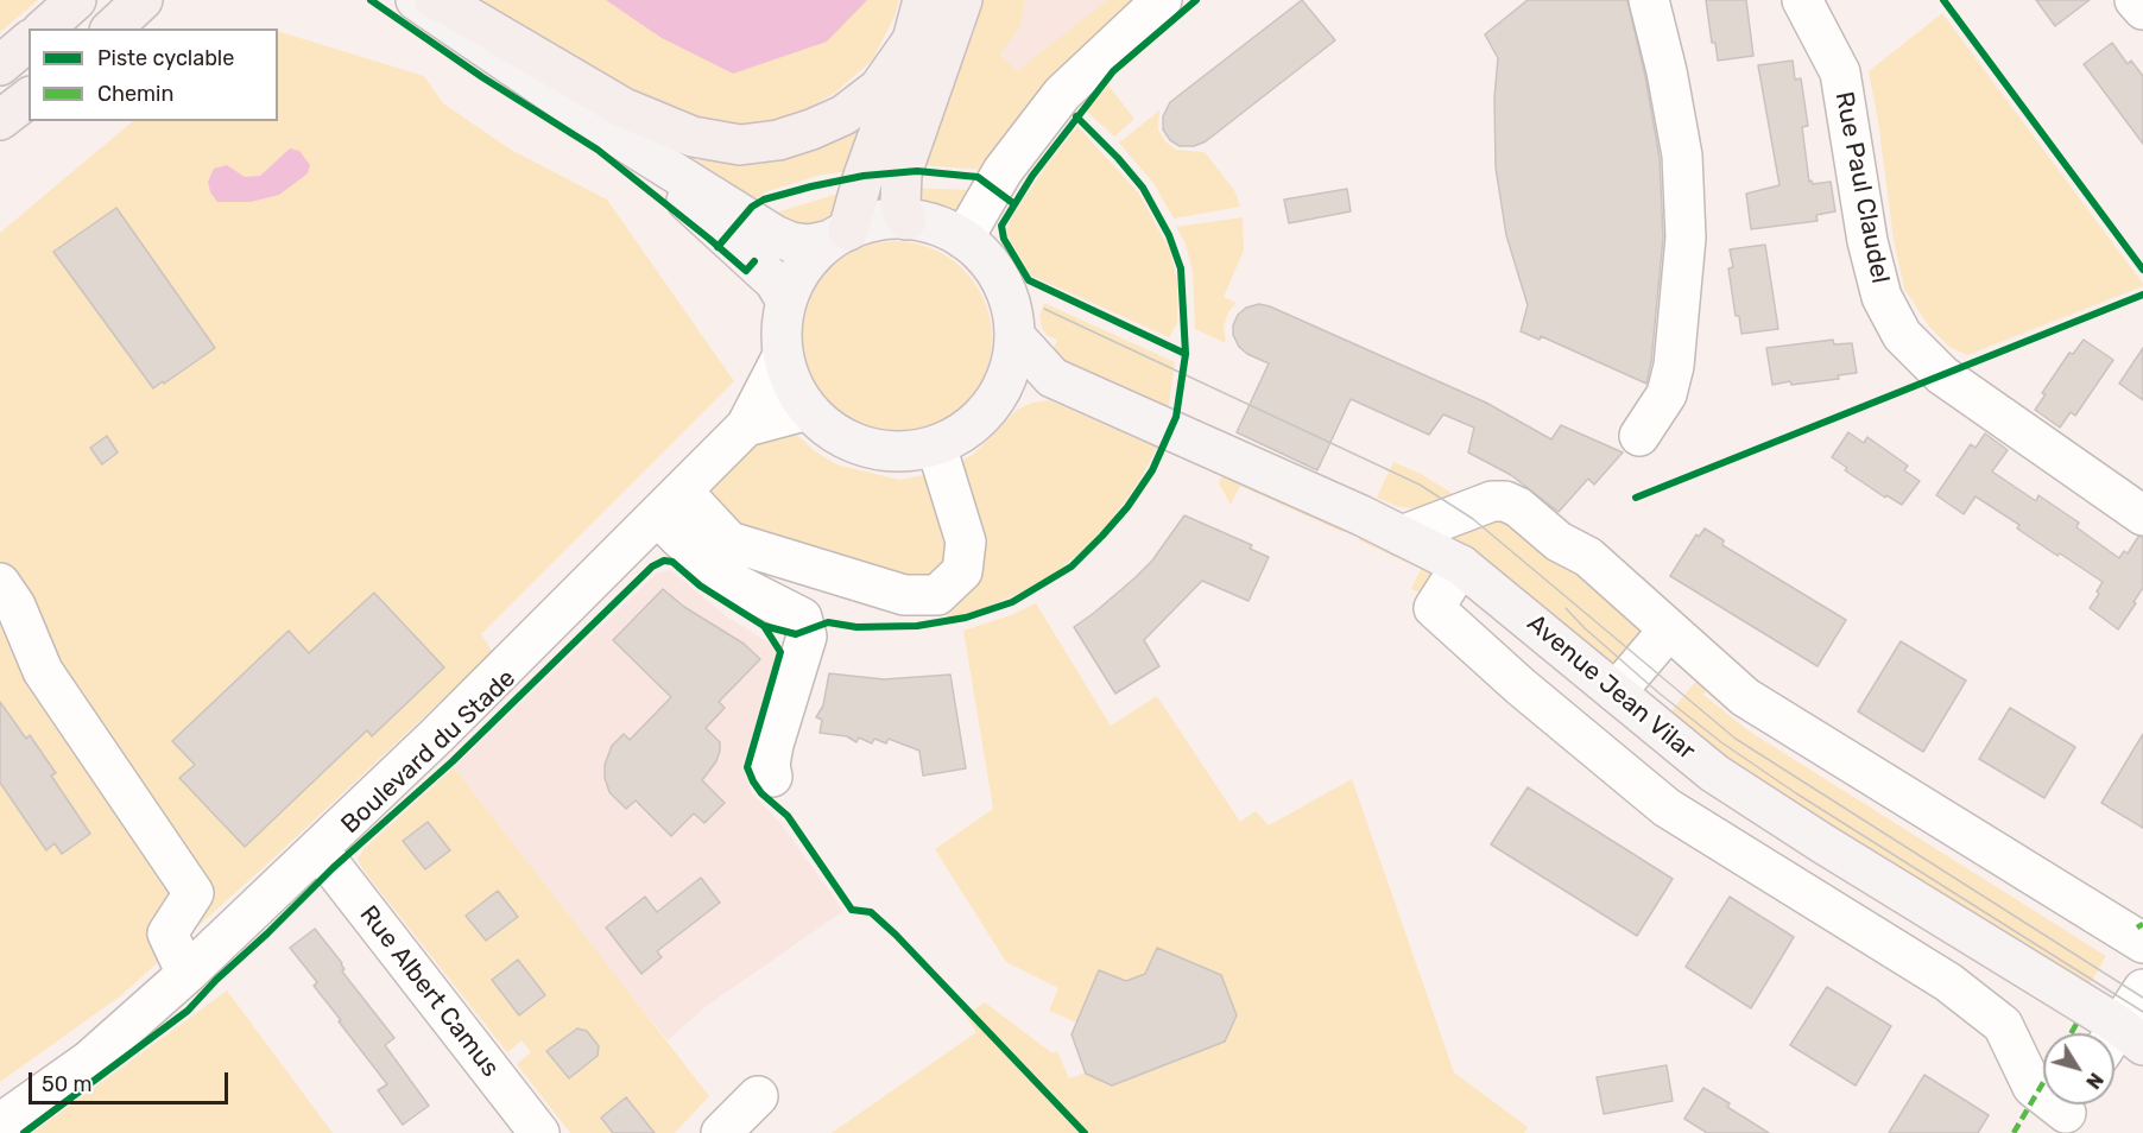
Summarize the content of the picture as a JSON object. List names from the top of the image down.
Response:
{
  "streets": {
    "main road": ["Avenue Jean Vilar"],
    "street": ["Rue Paul Claudel", "Boulevard du Stade", "Rue Albert Camus"]
  },
  "crossings": [
    ["Avenue Jean Vilar", "Boulevard du Stade"],
    ["Boulevard du Stade", "Rue Albert Camus"]
  ],
  "legend": ["Piste cyclable", "Chemin"],
  "scale_bar": "50 m",
  "north": "bottom right"
}
